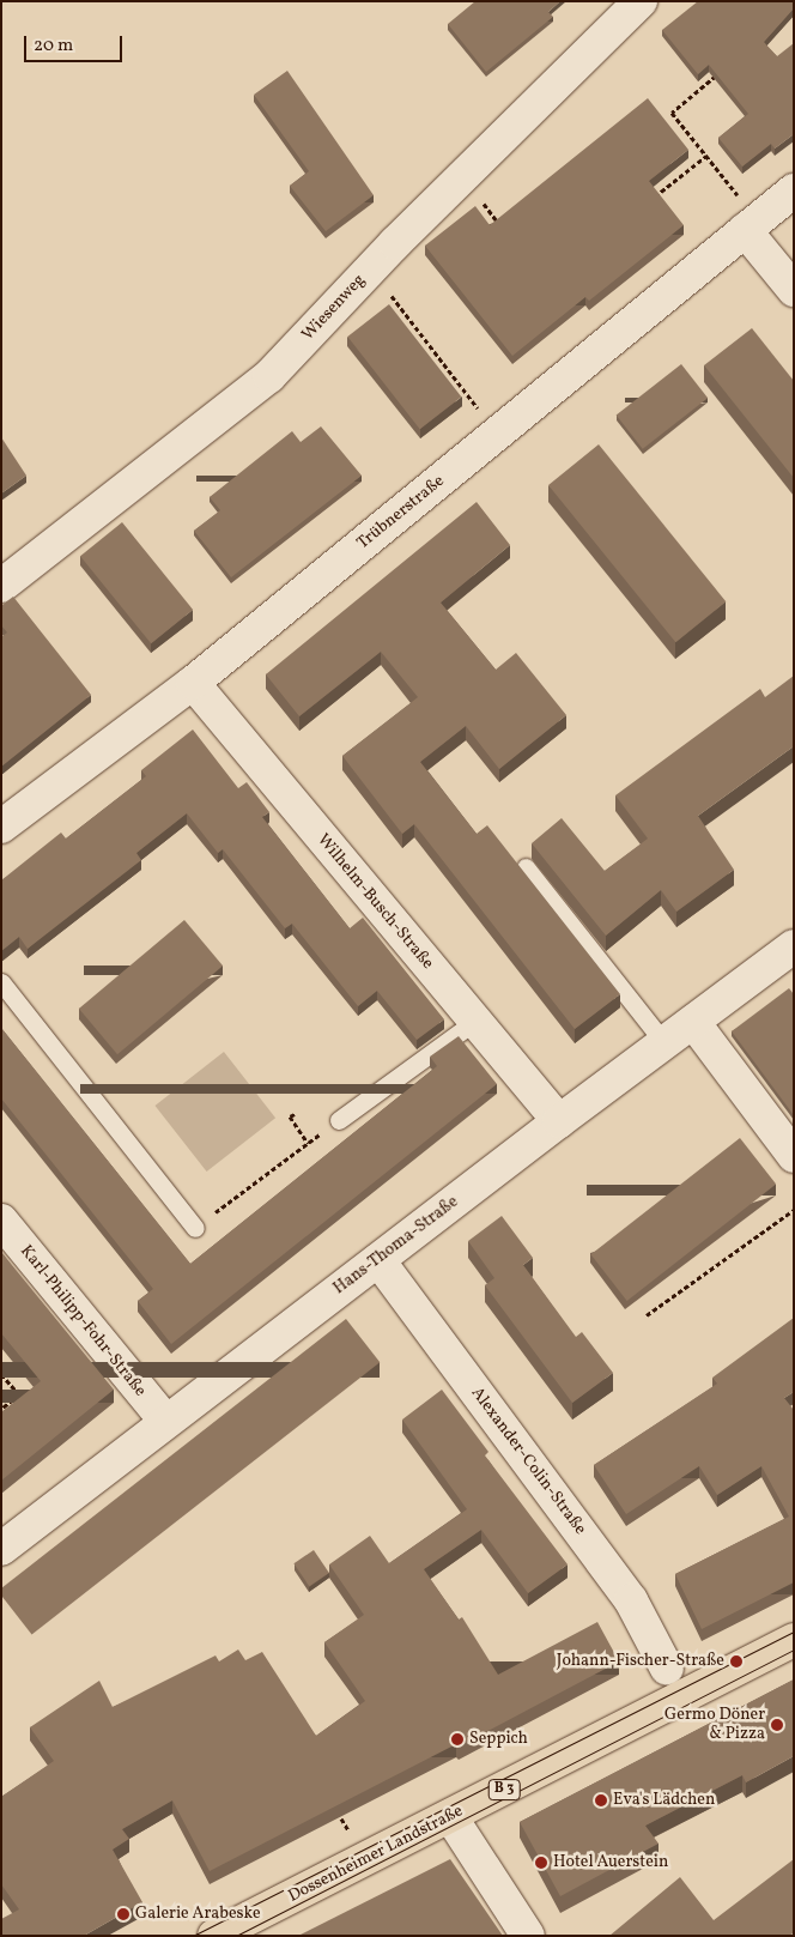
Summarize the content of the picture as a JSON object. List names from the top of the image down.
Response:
{
  "streets": {
    "main road": ["B 3", "Dossenheimer Landstraße"],
    "street": [
      "Wiesenweg",
      "Trübnerstraße",
      "Wilhelm-Busch-Straße",
      "Hans-Thoma-Straße",
      "Karl-Philipp-Fohr-Straße",
      "Alexander-Colin-Straße"
    ]
  },
  "crossings": [
    ["Trübnerstraße", "Wilhelm-Busch-Straße"],
    ["Wilhelm-Busch-Straße", "Hans-Thoma-Straße"],
    ["Hans-Thoma-Straße", "Karl-Philipp-Fohr-Straße"],
    ["Hans-Thoma-Straße", "Alexander-Colin-Straße"]
  ],
  "places": [
    "Johann-Fischer-Straße",
    "Germo Döner & Pizza",
    "Seppich",
    "Eva's Lädchen",
    "Hotel Auerstein",
    "Galerie Arabeske"
  ],
  "scale_bar": "20 m"
}
